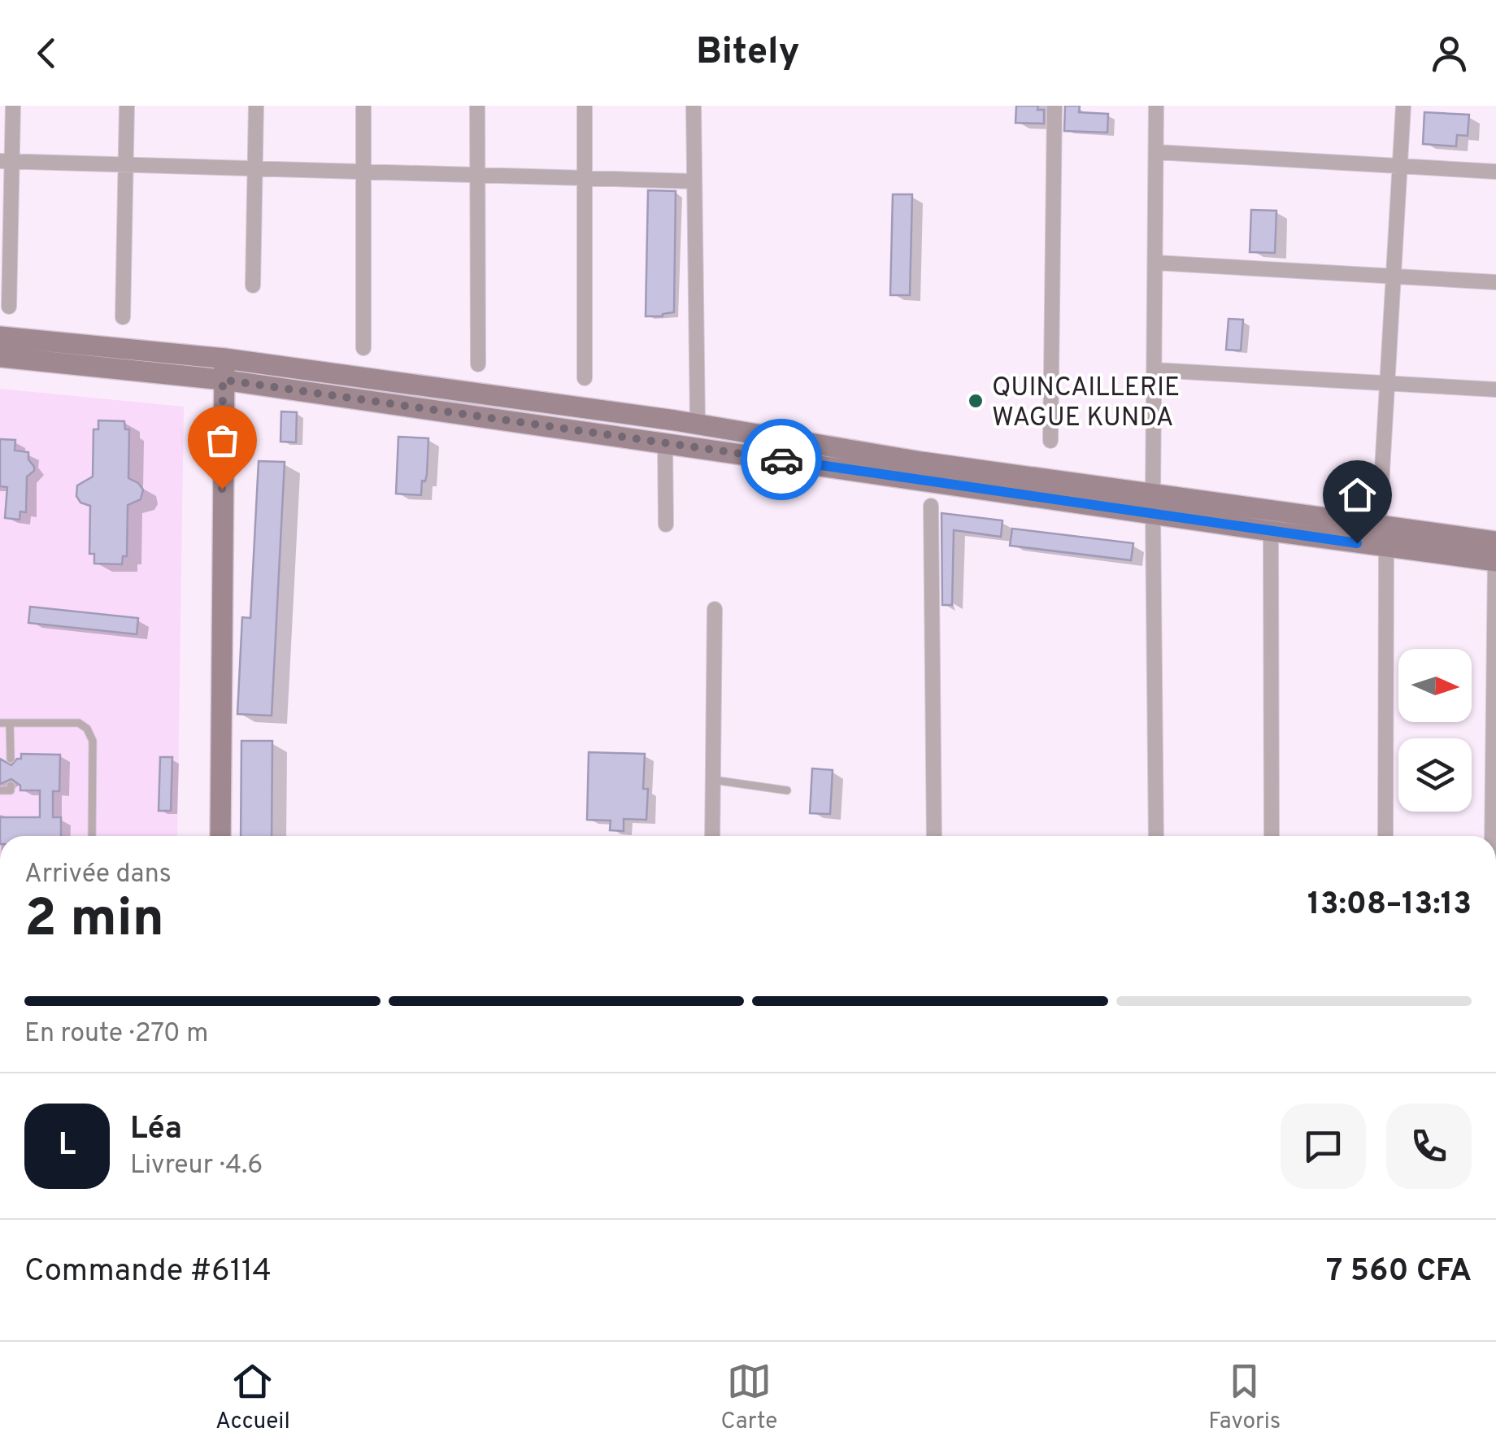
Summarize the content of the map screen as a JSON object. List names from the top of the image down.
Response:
{
  "places": ["QUINCAILLERIE WAGUE KUNDA"],
  "north": "right",
  "page": {
    "header": "Bitely",
    "heading": ["2 min", "Arrivée dans", "13:08–13:13"],
    "panel": [
      "Léa",
      "Livreur · 4.6",
      "Commande #6114",
      "7 560 CFA"
    ],
    "bar": "En route · 270 m",
    "round": "L",
    "tabs": ["Accueil", "Carte", "Favoris"]
  }
}
